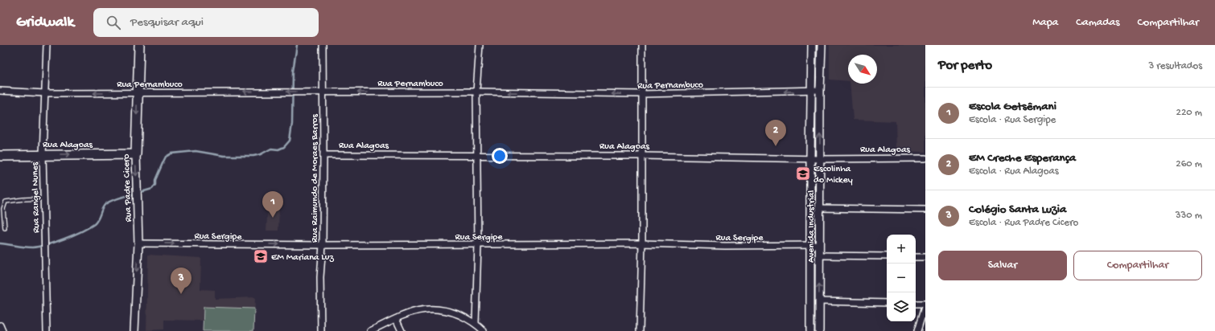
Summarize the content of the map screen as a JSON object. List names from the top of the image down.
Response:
{
  "streets": {
    "main road": ["Rua Alagoas", "Rua Padre Cicero"],
    "street": [
      "Rua Pernambuco",
      "Rua Raimundo de Moraes Barros",
      "Rua Rangel Nunes",
      "Avenida Industrial",
      "Rua Sergipe"
    ]
  },
  "crossings": [
    ["Rua Pernambuco", "Rua Raimundo de Moraes Barros"],
    ["Rua Pernambuco", "Rua Padre Cicero"],
    ["Rua Pernambuco", "Rua Rangel Nunes"],
    ["Rua Pernambuco", "Avenida Industrial"],
    ["Rua Alagoas", "Rua Raimundo de Moraes Barros"],
    ["Rua Alagoas", "Rua Padre Cicero"],
    ["Rua Alagoas", "Rua Rangel Nunes"],
    ["Rua Alagoas", "Avenida Industrial"],
    ["Rua Raimundo de Moraes Barros", "Rua Sergipe"],
    ["Rua Padre Cicero", "Rua Sergipe"],
    ["Avenida Industrial", "Rua Sergipe"]
  ],
  "one_way": ["Rua Pernambuco", "Rua Padre Cicero"],
  "places": {
    "school or university": ["Escolinha do Mickey", "EM Mariana Luz"]
  },
  "north": "bottom right",
  "page": {
    "header": "Gridwalk",
    "search": "Pesquisar aqui",
    "nav": ["Mapa", "Camadas", "Compartilhar"],
    "heading": ["Por perto", "3 resultados"],
    "list": [
      {
        "mark": "1",
        "name": "Escola Getsêmani",
        "note": "Escola · Rua Sergipe",
        "value": "220 m"
      },
      {
        "mark": "2",
        "name": "EM Creche Esperança",
        "note": "Escola · Rua Alagoas",
        "value": "260 m"
      },
      {
        "mark": "3",
        "name": "Colégio Santa Luzia",
        "note": "Escola · Rua Padre Cicero",
        "value": "330 m"
      }
    ],
    "pins": ["2", "1", "3"],
    "map_buttons": ["+", "−"],
    "buttons": ["Salvar", "Compartilhar"]
  }
}
